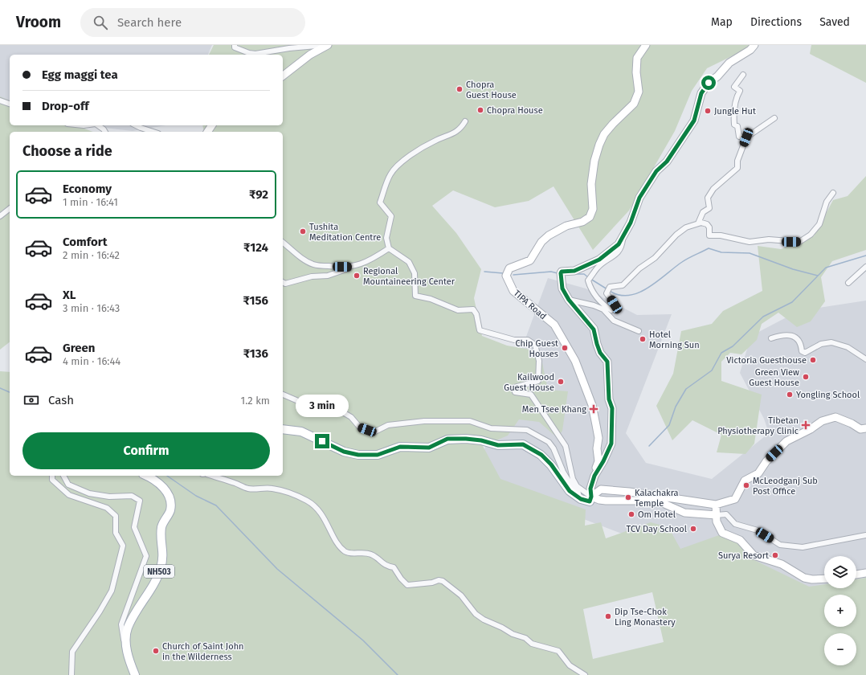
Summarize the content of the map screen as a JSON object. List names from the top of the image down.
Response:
{
  "streets": {
    "main road": ["NH503"],
    "street": ["TIPA Road"]
  },
  "places": {
    "other": [
      "Chopra Guest House",
      "Chopra House",
      "Jungle Hut",
      "Tushita Meditation Centre",
      "Regional Mountaineering Center",
      "Hotel Morning Sun",
      "Chip Guest Houses",
      "Victoria Guesthouse",
      "Green View Guest House",
      "Kailwood Guest House",
      "Yongling School",
      "McLeodganj Sub Post Office",
      "Kalachakra Temple",
      "Om Hotel",
      "TCV Day School",
      "Surya Resort",
      "Dip Tse-Chok Ling Monastery",
      "Church of Saint John in the Wilderness"
    ],
    "health": ["Men Tsee Khang", "Tibetan Physiotherapy Clinic"]
  },
  "page": {
    "header": "Vroom",
    "search": "Search here",
    "nav": ["Map", "Directions", "Saved"],
    "banner": ["Egg maggi tea", "Drop-off"],
    "heading": "Choose a ride",
    "list": [
      {
        "name": "Economy",
        "note": "1 min · 16:41",
        "value": "₹92"
      },
      {
        "name": "Comfort",
        "note": "2 min · 16:42",
        "value": "₹124"
      },
      {
        "name": "XL",
        "note": "3 min · 16:43",
        "value": "₹156"
      },
      {
        "name": "Green",
        "note": "4 min · 16:44",
        "value": "₹136"
      }
    ],
    "pay": ["Cash", "1.2 km"],
    "bubble": "3 min",
    "buttons": "Confirm",
    "map_buttons": ["+", "−"]
  }
}
